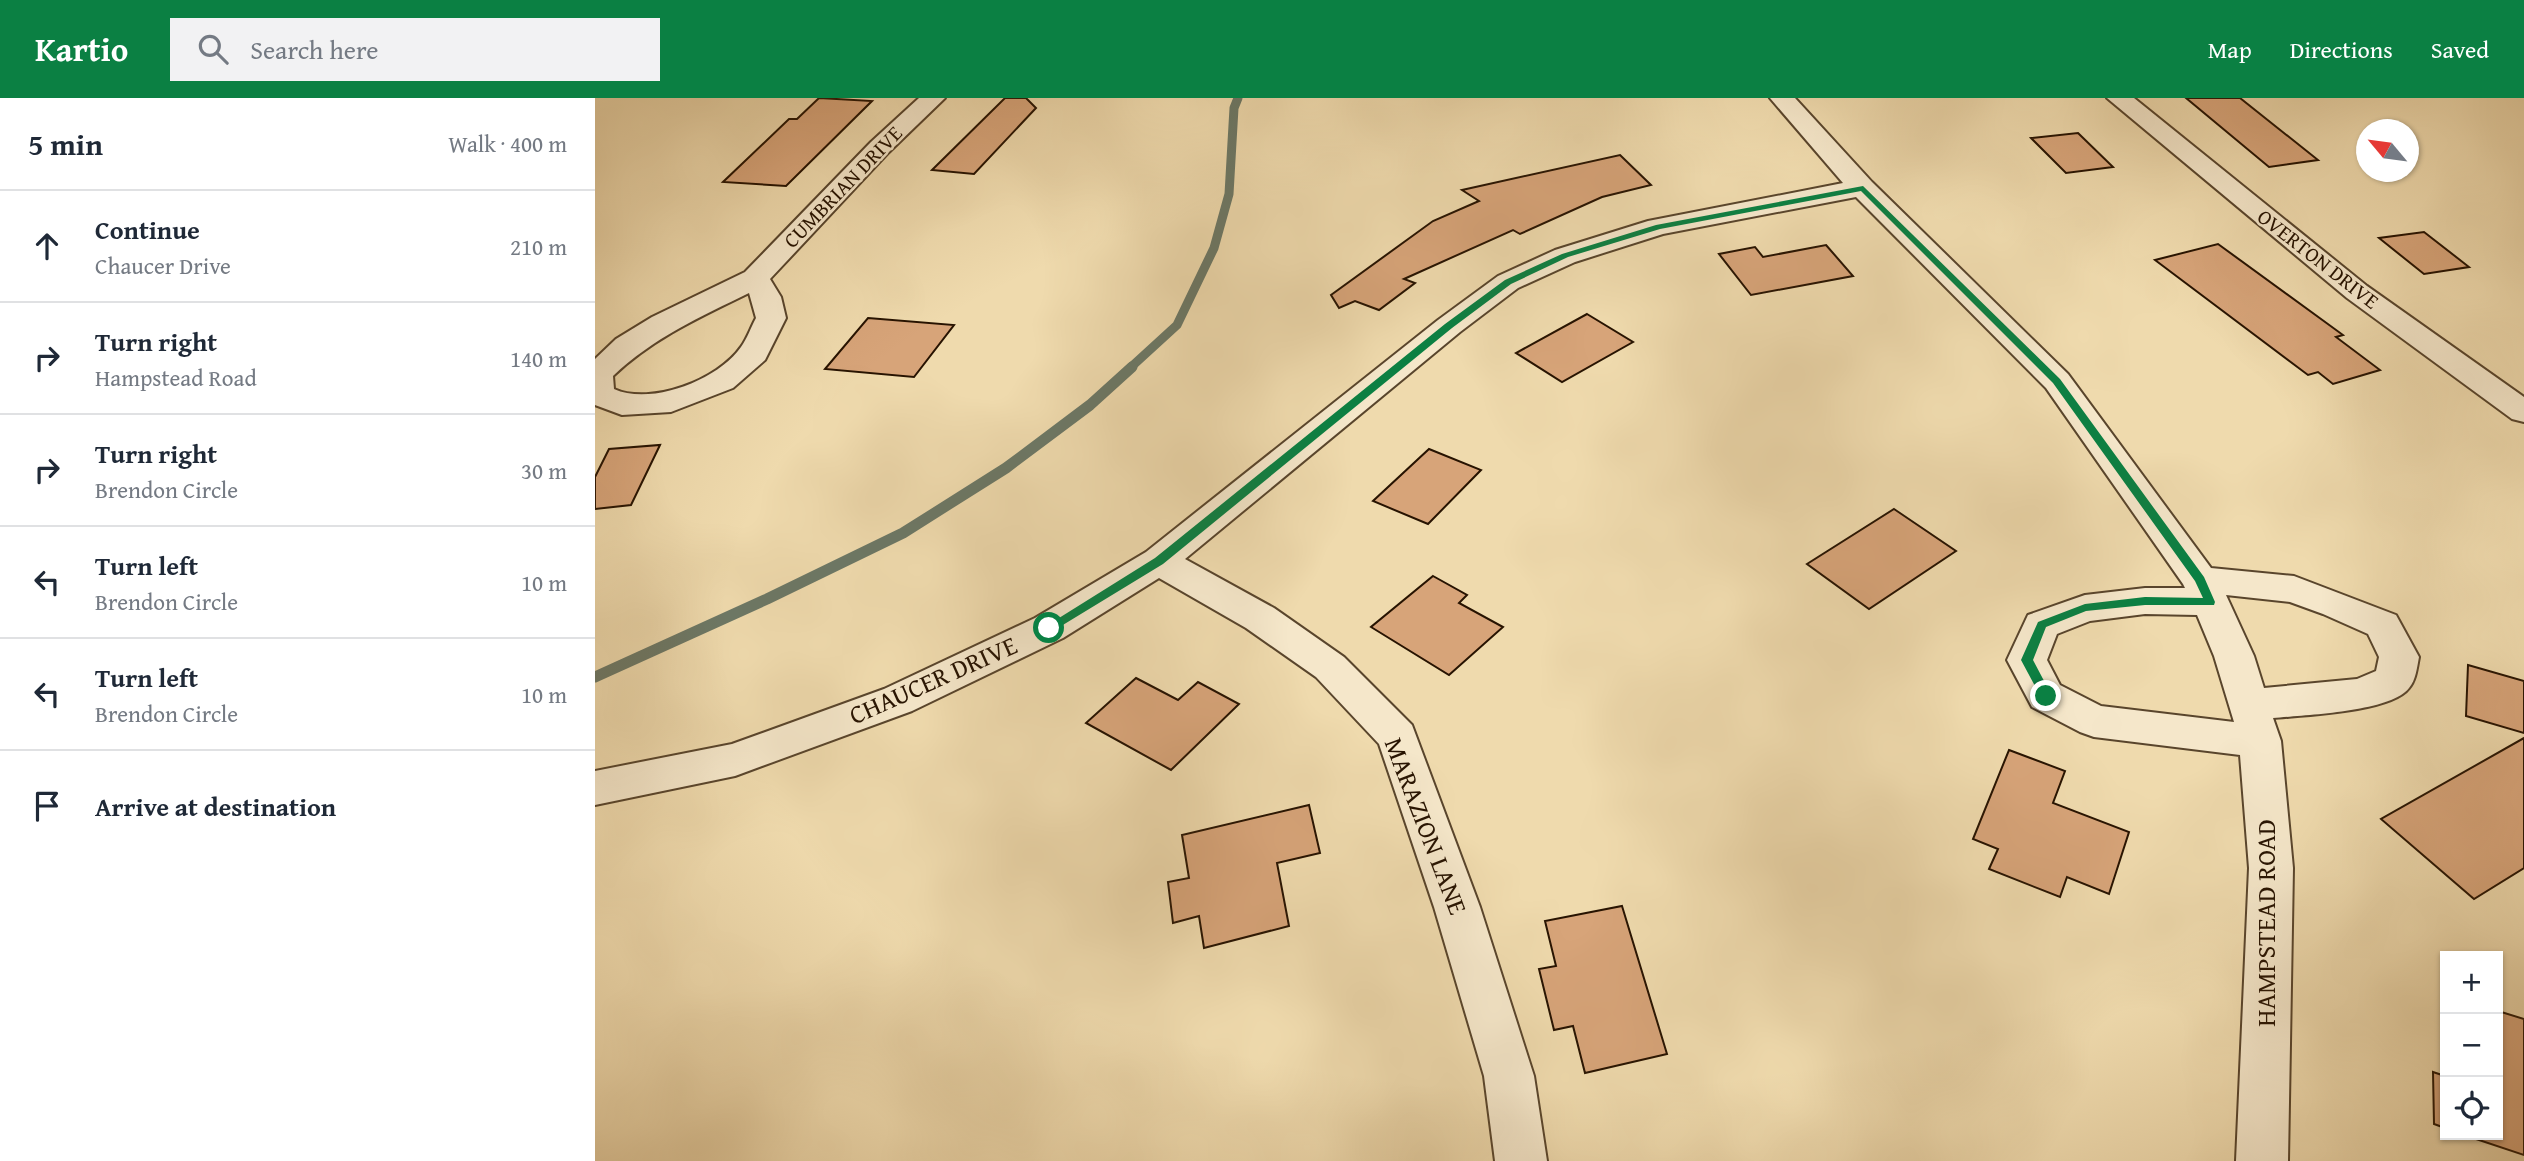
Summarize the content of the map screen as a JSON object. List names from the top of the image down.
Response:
{
  "streets": {
    "street": [
      "CUMBRIAN DRIVE",
      "OVERTON DRIVE",
      "CHAUCER DRIVE",
      "MARAZION LANE",
      "HAMPSTEAD ROAD"
    ]
  },
  "crossings": [
    ["CHAUCER DRIVE", "MARAZION LANE"],
    ["CHAUCER DRIVE", "HAMPSTEAD ROAD"]
  ],
  "north": "top left",
  "page": {
    "header": "Kartio",
    "search": "Search here",
    "nav": ["Map", "Directions", "Saved"],
    "heading": ["5 min", "Walk · 400 m"],
    "list": [
      ["Continue", "Chaucer Drive", "210 m"],
      ["Turn right", "Hampstead Road", "140 m"],
      ["Turn right", "Brendon Circle", "30 m"],
      ["Turn left", "Brendon Circle", "10 m"],
      ["Turn left", "Brendon Circle", "10 m"],
      "Arrive at destination"
    ],
    "map_buttons": ["+", "−"]
  }
}
